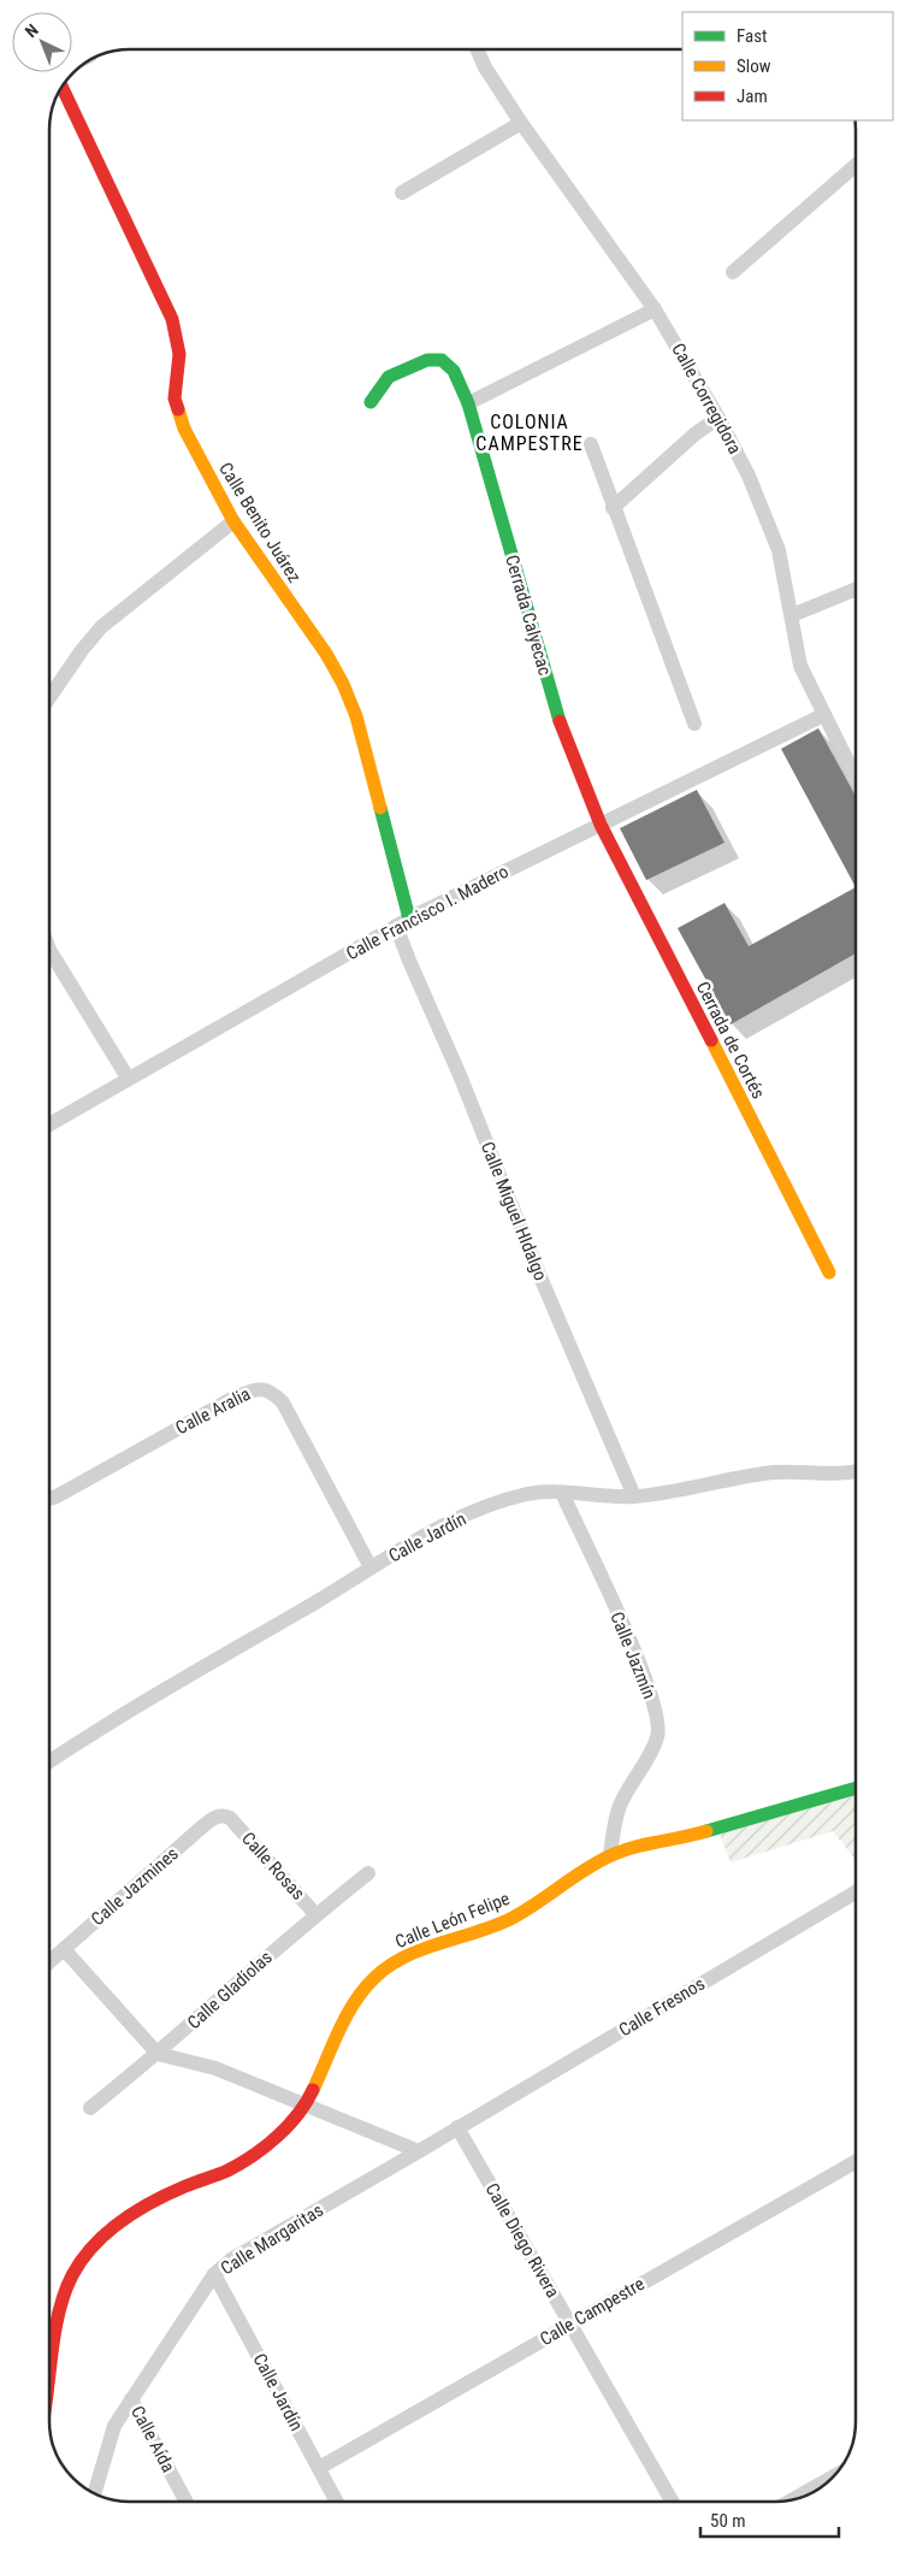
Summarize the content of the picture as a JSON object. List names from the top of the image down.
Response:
{
  "streets": {
    "street": [
      "Calle Corregidora",
      "Calle Benito Juárez",
      "Cerrada Calyecac",
      "Calle Francisco I. Madero",
      "Cerrada de Cortés",
      "Calle Miguel HIdalgo",
      "Calle Aralia",
      "Calle Jardín",
      "Calle Jazmín",
      "Calle Rosas",
      "Calle Jazmines",
      "Calle León Felipe",
      "Calle Gladiolas",
      "Calle Fresnos",
      "Calle Margaritas",
      "Calle Diego Rivera",
      "Calle Campestre",
      "Calle Aída"
    ]
  },
  "crossings": [
    ["Calle Corregidora", "Calle Francisco I. Madero"],
    ["Calle Benito Juárez", "Calle Francisco I. Madero"],
    ["Calle Benito Juárez", "Calle Miguel HIdalgo"],
    ["Cerrada Calyecac", "Calle Francisco I. Madero"],
    ["Cerrada Calyecac", "Cerrada de Cortés"],
    ["Calle Francisco I. Madero", "Cerrada de Cortés"],
    ["Calle Francisco I. Madero", "Calle Miguel HIdalgo"],
    ["Calle Miguel HIdalgo", "Calle Jardín"],
    ["Calle Aralia", "Calle Jardín"],
    ["Calle Jardín", "Calle Jazmín"],
    ["Calle Jardín", "Calle Margaritas"],
    ["Calle Jardín", "Calle Campestre"],
    ["Calle Jazmín", "Calle León Felipe"],
    ["Calle Rosas", "Calle Jazmines"],
    ["Calle Rosas", "Calle Gladiolas"],
    ["Calle Fresnos", "Calle Margaritas"],
    ["Calle Fresnos", "Calle Diego Rivera"],
    ["Calle Margaritas", "Calle Diego Rivera"],
    ["Calle Margaritas", "Calle Aída"],
    ["Calle Diego Rivera", "Calle Campestre"]
  ],
  "districts": ["COLONIA CAMPESTRE"],
  "legend": ["Fast", "Slow", "Jam"],
  "scale_bar": "50 m",
  "north": "top left"
}
